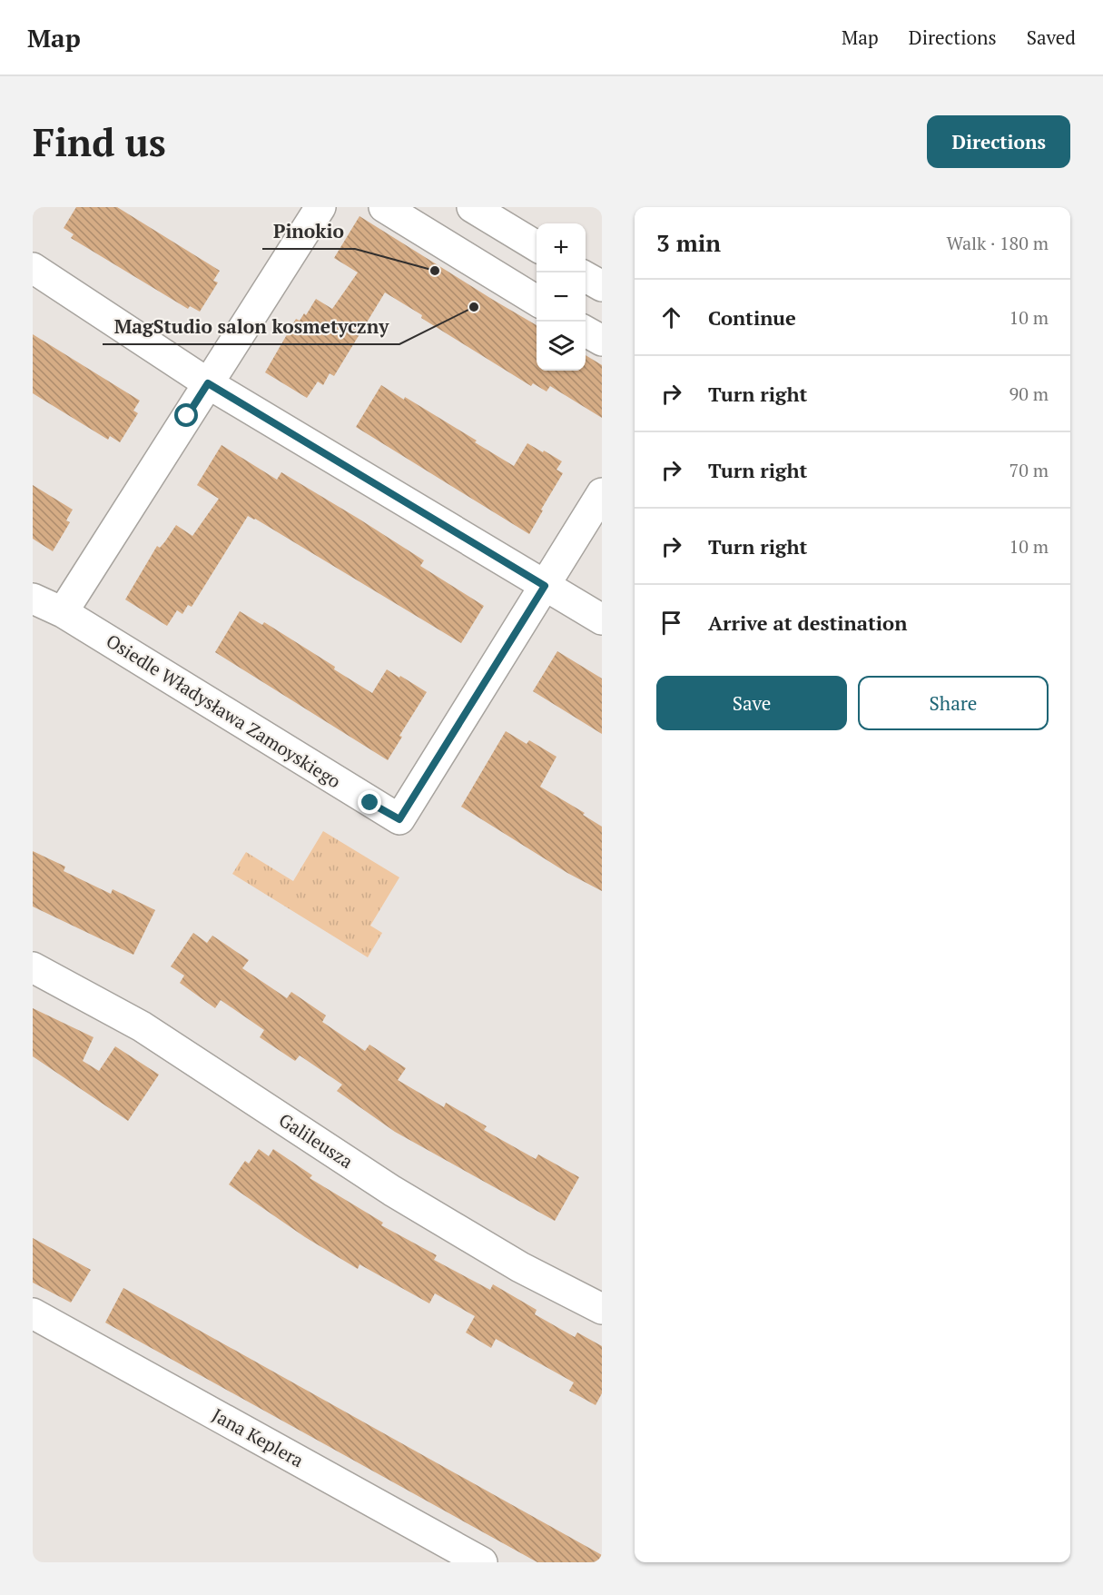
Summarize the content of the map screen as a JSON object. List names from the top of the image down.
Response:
{
  "streets": {
    "street": ["Osiedle Władysława Zamoyskiego", "Galileusza", "Jana Keplera"]
  },
  "places": ["Pinokio", "MagStudio salon kosmetyczny"],
  "page": {
    "header": "Map",
    "nav": ["Map", "Directions", "Saved"],
    "buttons": [
      "Directions",
      ["Save", "Share"]
    ],
    "title": "Find us",
    "heading": ["3 min", "Walk · 180 m"],
    "map_buttons": ["+", "−"],
    "list": [
      ["Continue", "10 m"],
      ["Turn right", "90 m"],
      ["Turn right", "70 m"],
      ["Turn right", "10 m"],
      "Arrive at destination"
    ]
  }
}
